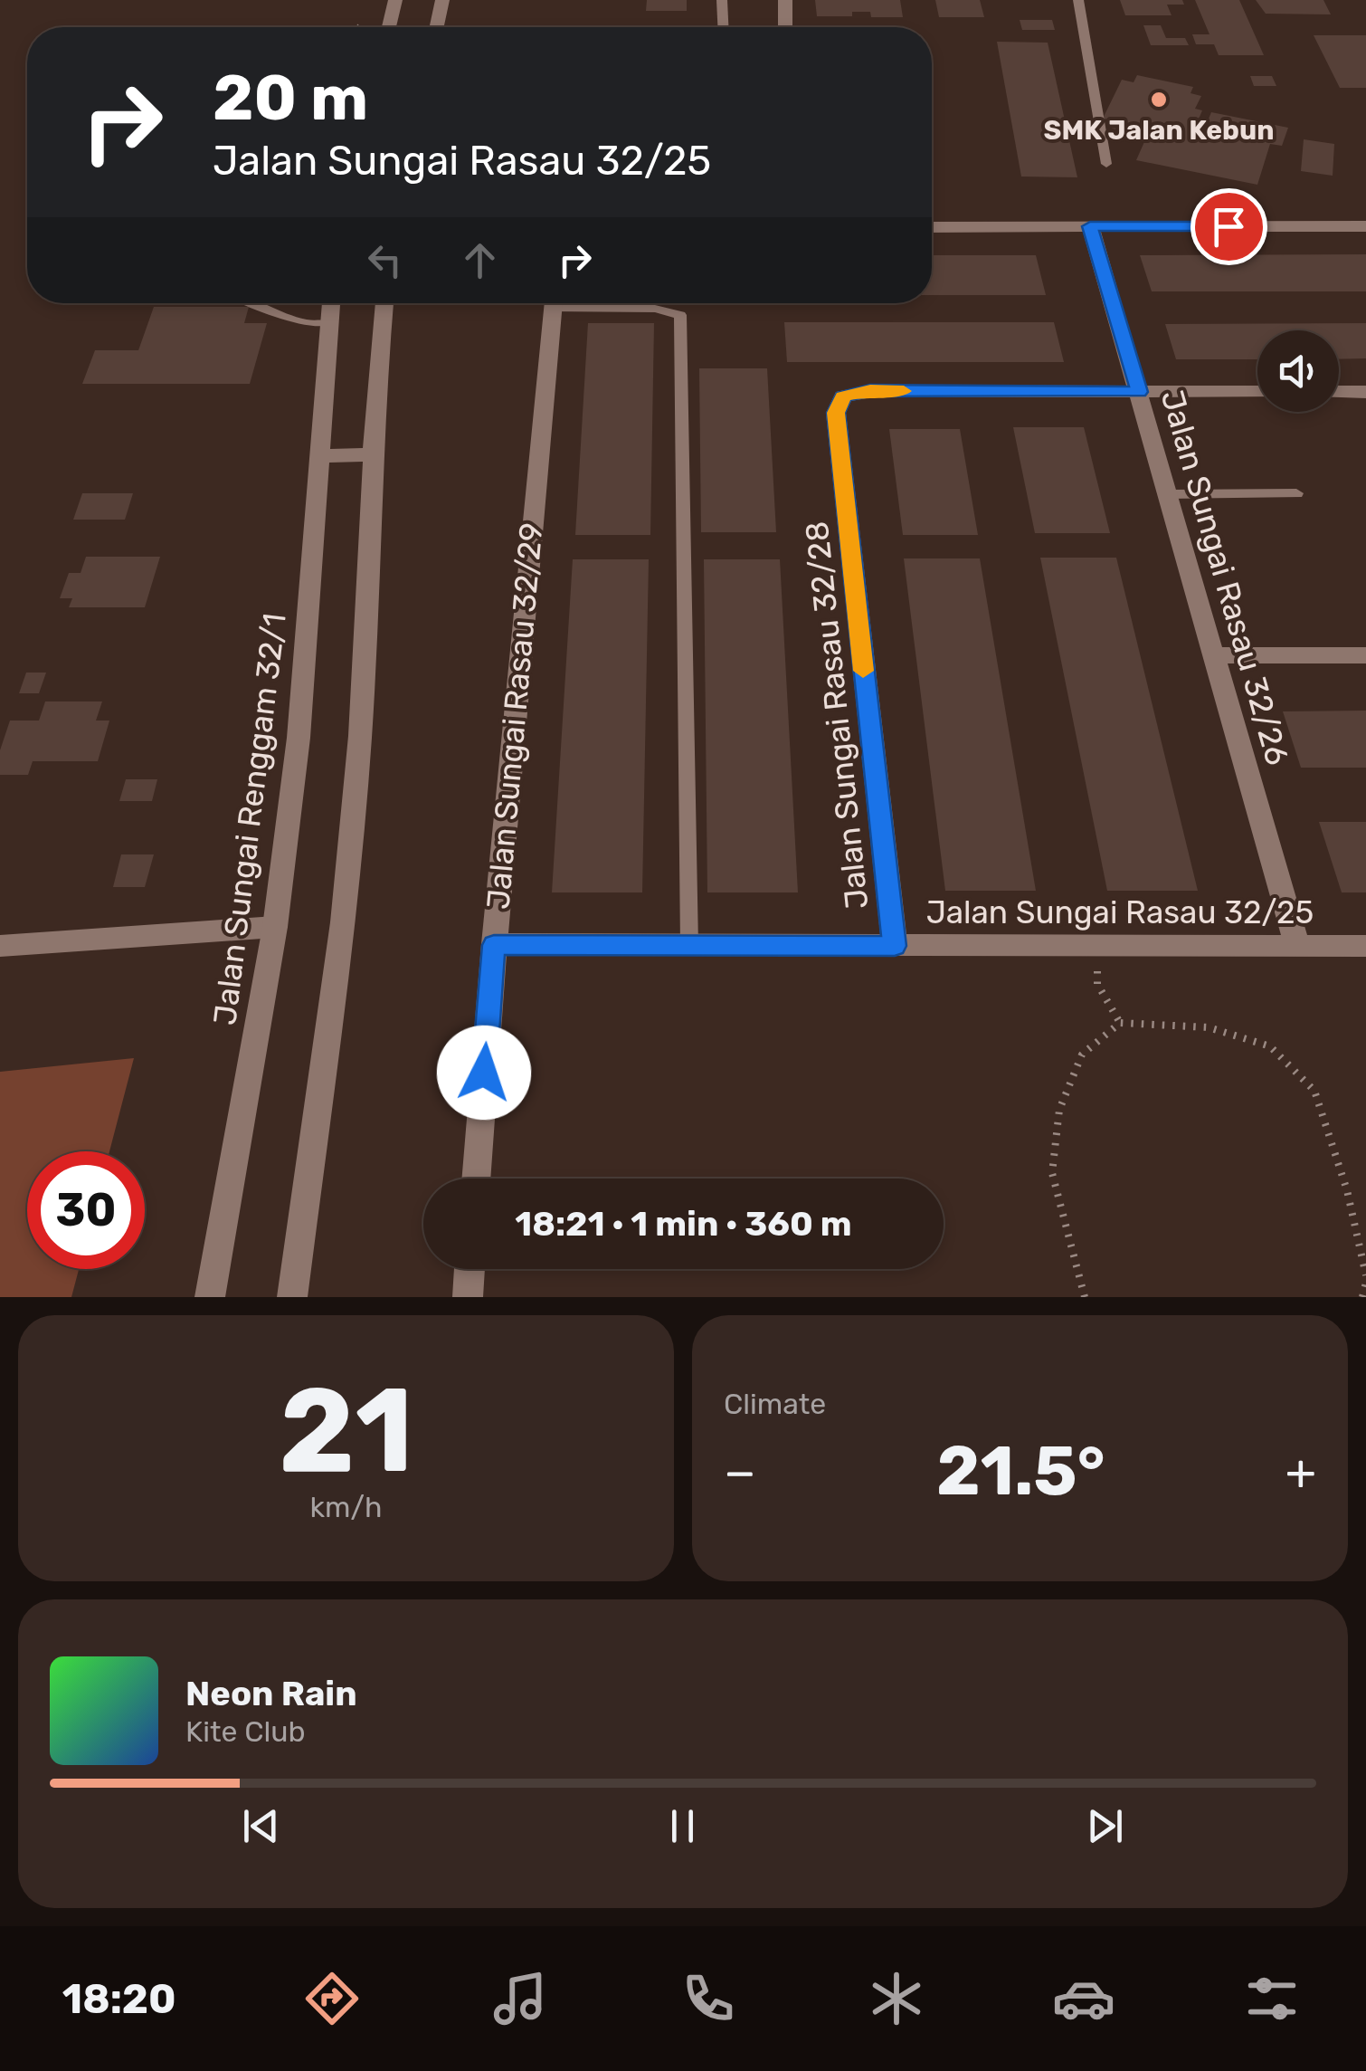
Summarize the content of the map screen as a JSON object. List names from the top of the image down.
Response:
{
  "streets": {
    "street": [
      "Jalan Sungai Rasau 32/26",
      "Jalan Sungai Rasau 32/28",
      "Jalan Sungai Rasau 32/29",
      "Jalan Sungai Renggam 32/1",
      "Jalan Sungai Rasau 32/25"
    ]
  },
  "crossings": [
    ["Jalan Sungai Rasau 32/26", "Jalan Sungai Rasau 32/28"],
    ["Jalan Sungai Rasau 32/26", "Jalan Sungai Rasau 32/25"],
    ["Jalan Sungai Rasau 32/28", "Jalan Sungai Rasau 32/25"],
    ["Jalan Sungai Rasau 32/29", "Jalan Sungai Rasau 32/25"]
  ],
  "places": ["SMK Jalan Kebun"],
  "page": {
    "turn": ["20 m", "Jalan Sungai Rasau 32/25"],
    "limit": "30",
    "trip": "18:21 · 1 min · 360 m",
    "tile": [
      ["21", "km/h"],
      "Climate"
    ],
    "heat": ["−", "21.5°", "+"],
    "song": ["Neon Rain", "Kite Club"],
    "tabs": "18:20"
  }
}
